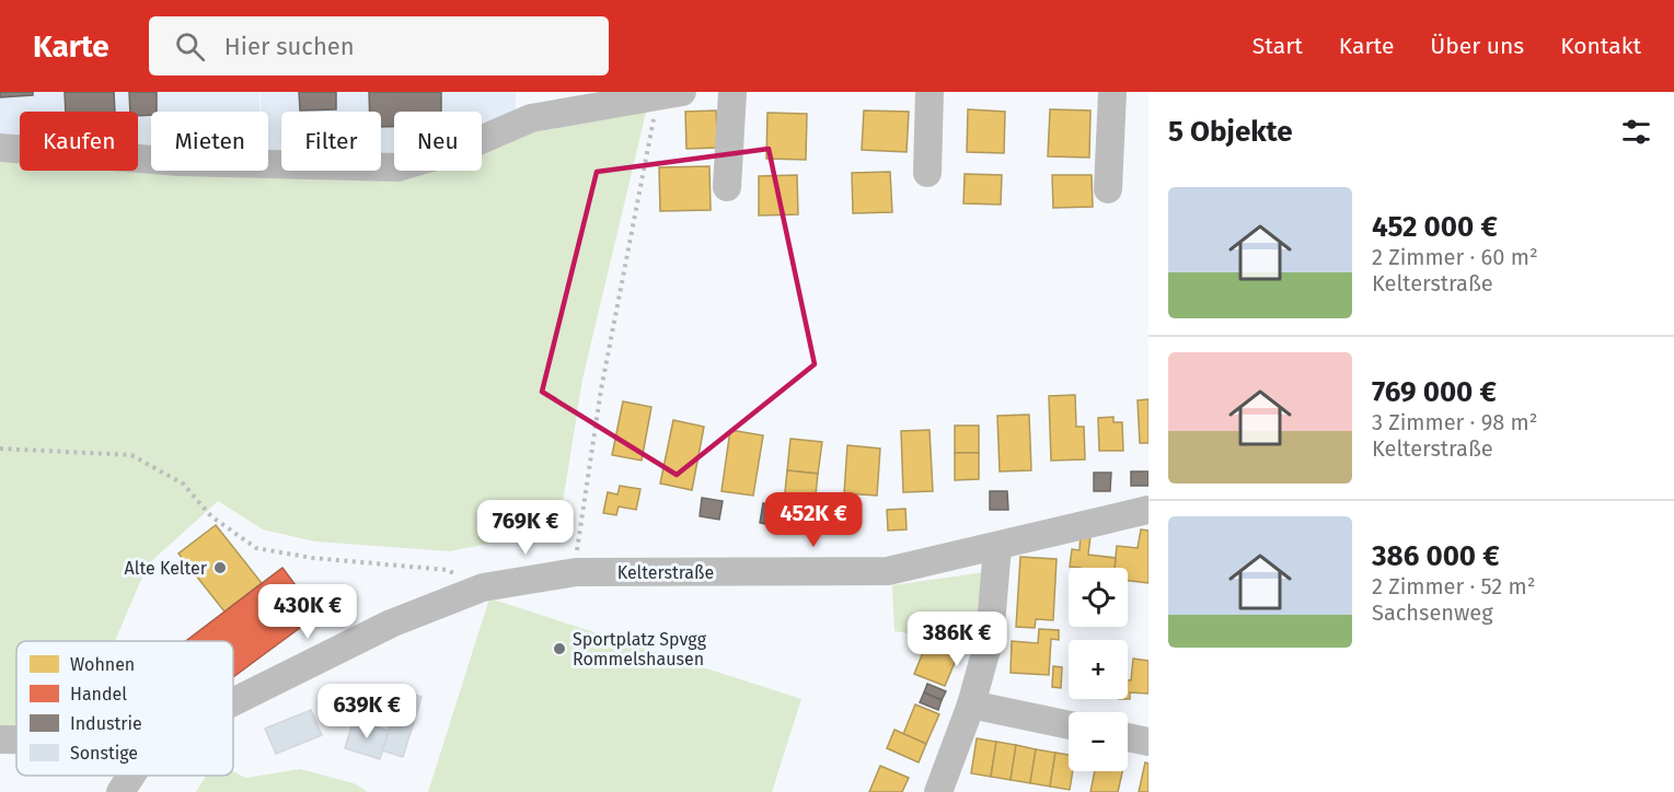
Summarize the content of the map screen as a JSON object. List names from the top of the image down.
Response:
{
  "streets": {
    "street": ["Kelterstraße"]
  },
  "places": ["Alte Kelter", "Sportplatz Spvgg Rommelshausen"],
  "legend": [
    "Wohnen",
    "Handel",
    "Industrie",
    "Sonstige"
  ],
  "page": {
    "header": "Karte",
    "search": "Hier suchen",
    "nav": [
      "Start",
      "Karte",
      "Über uns",
      "Kontakt"
    ],
    "heading": "5 Objekte",
    "chip": [
      "Kaufen",
      "Mieten",
      "Filter",
      "Neu"
    ],
    "list": [
      {
        "name": "452 000 €",
        "note": "2 Zimmer · 60 m² · Kelterstraße"
      },
      {
        "name": "769 000 €",
        "note": "3 Zimmer · 98 m² · Kelterstraße"
      },
      {
        "name": "386 000 €",
        "note": "2 Zimmer · 52 m² · Sachsenweg"
      }
    ],
    "price": [
      "452K €",
      "769K €",
      "430K €",
      "386K €",
      "639K €"
    ],
    "map_buttons": ["+", "−"]
  }
}
